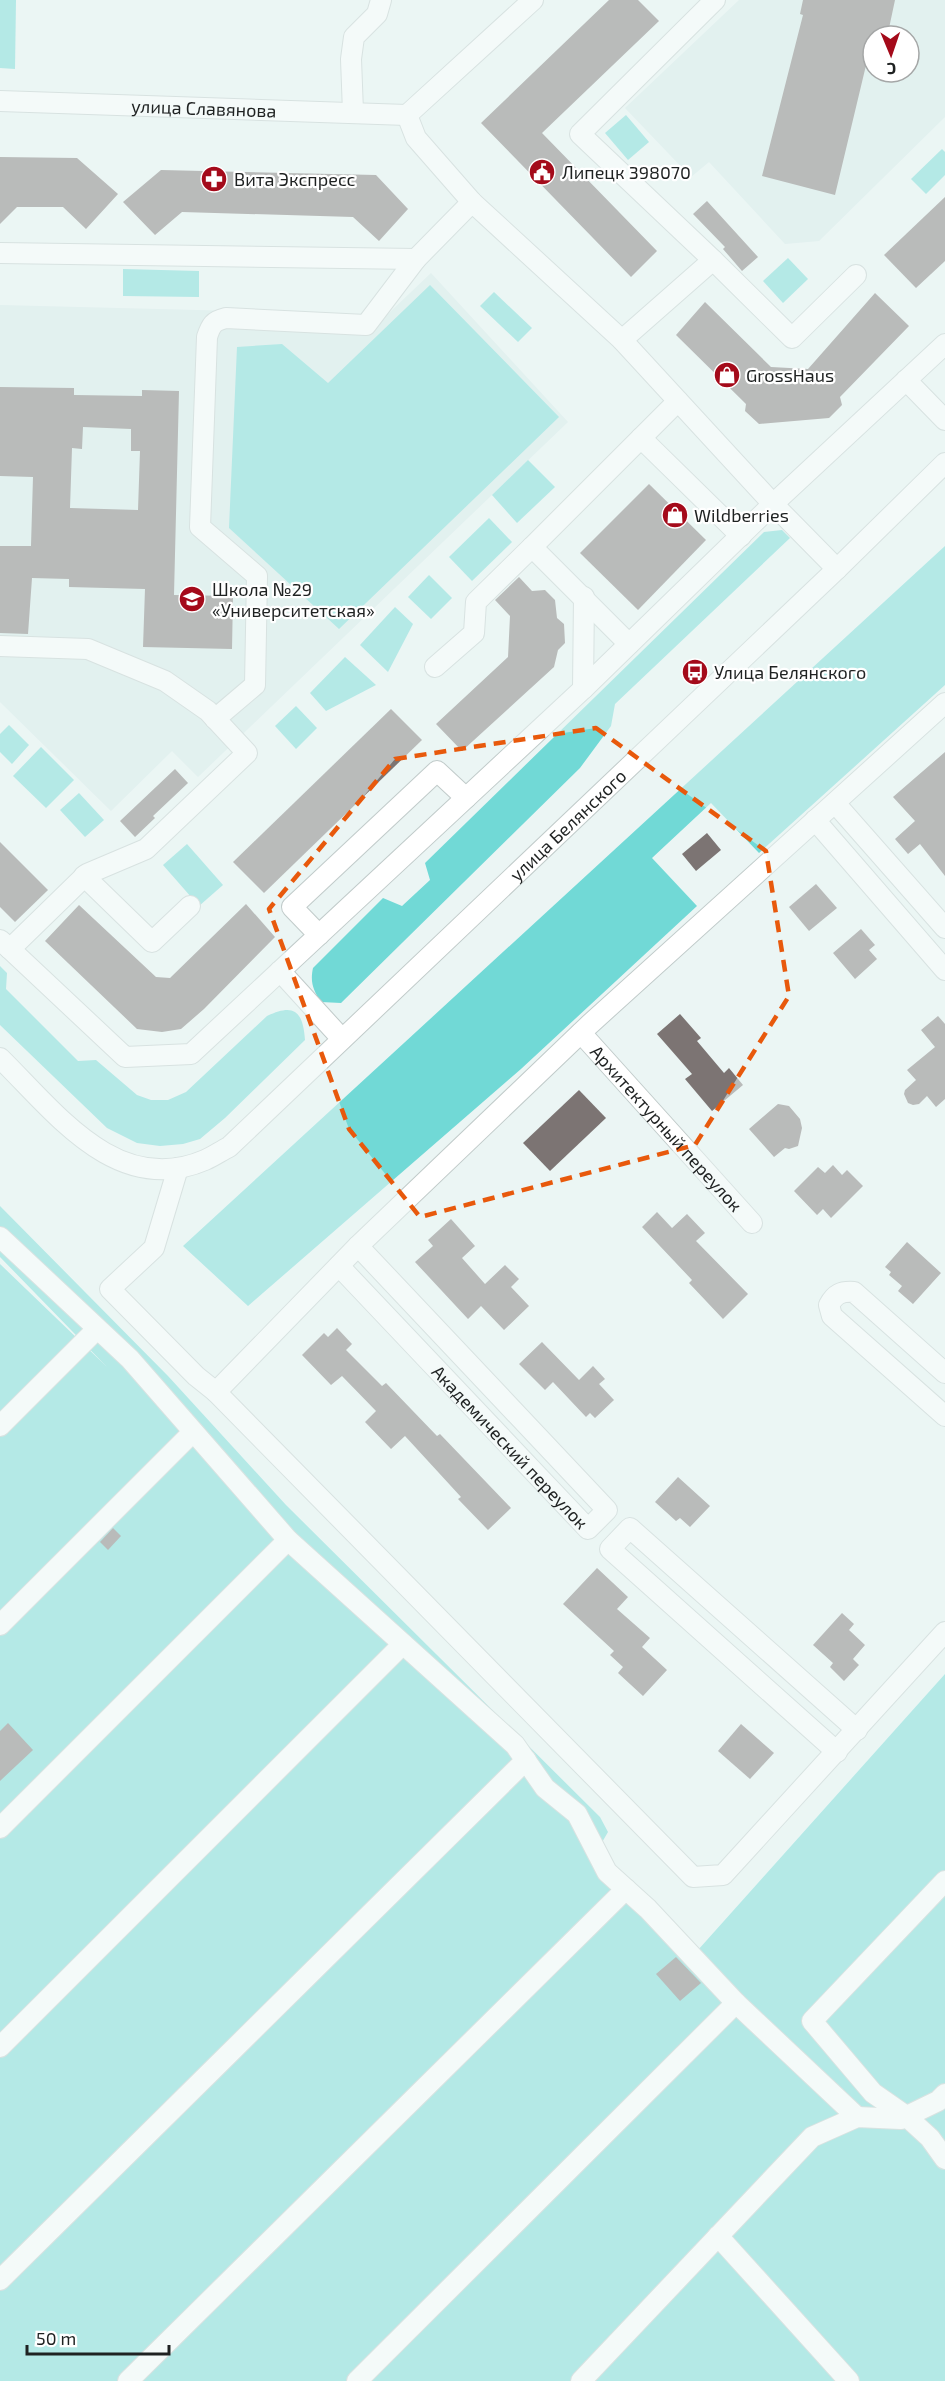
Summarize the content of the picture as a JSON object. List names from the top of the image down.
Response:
{
  "streets": {
    "street": [
      "улица Славянова",
      "улица Белянского",
      "Архитектурный переулок",
      "Академический переулок"
    ]
  },
  "places": {
    "public building": ["Липецк 398070"],
    "pharmacy": ["Вита Экспресс"],
    "shop": ["GrossHaus", "Wildberries"],
    "school or university": ["Школа №29 «Университетская»"],
    "bus stop": ["Улица Белянского"]
  },
  "scale_bar": "50 m",
  "north": "bottom"
}
